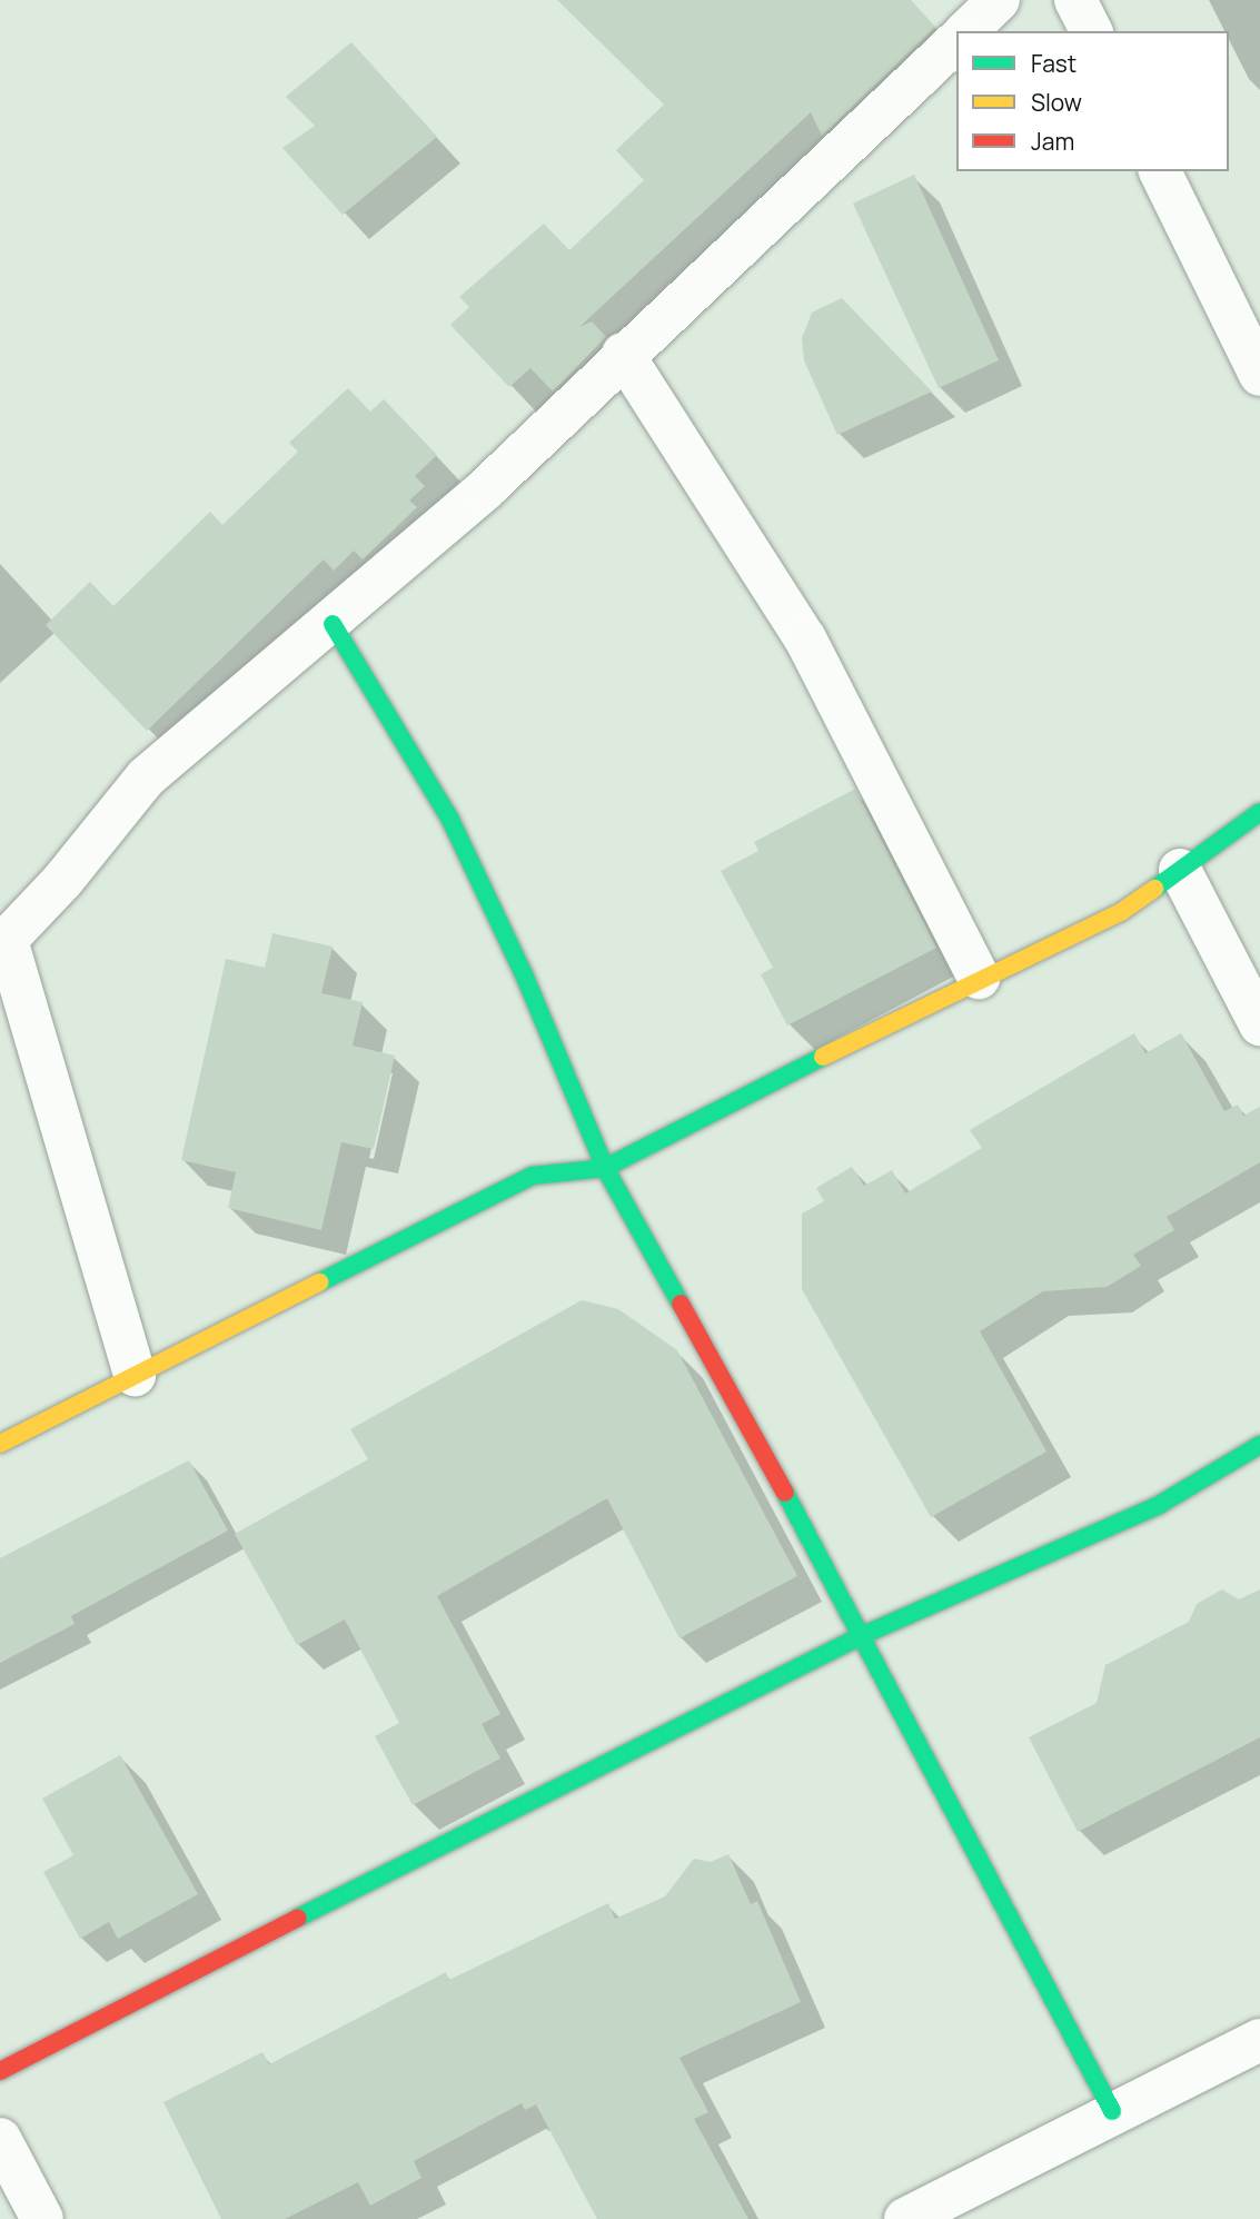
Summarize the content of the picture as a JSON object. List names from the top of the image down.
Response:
{
  "legend": ["Fast", "Slow", "Jam"]
}
